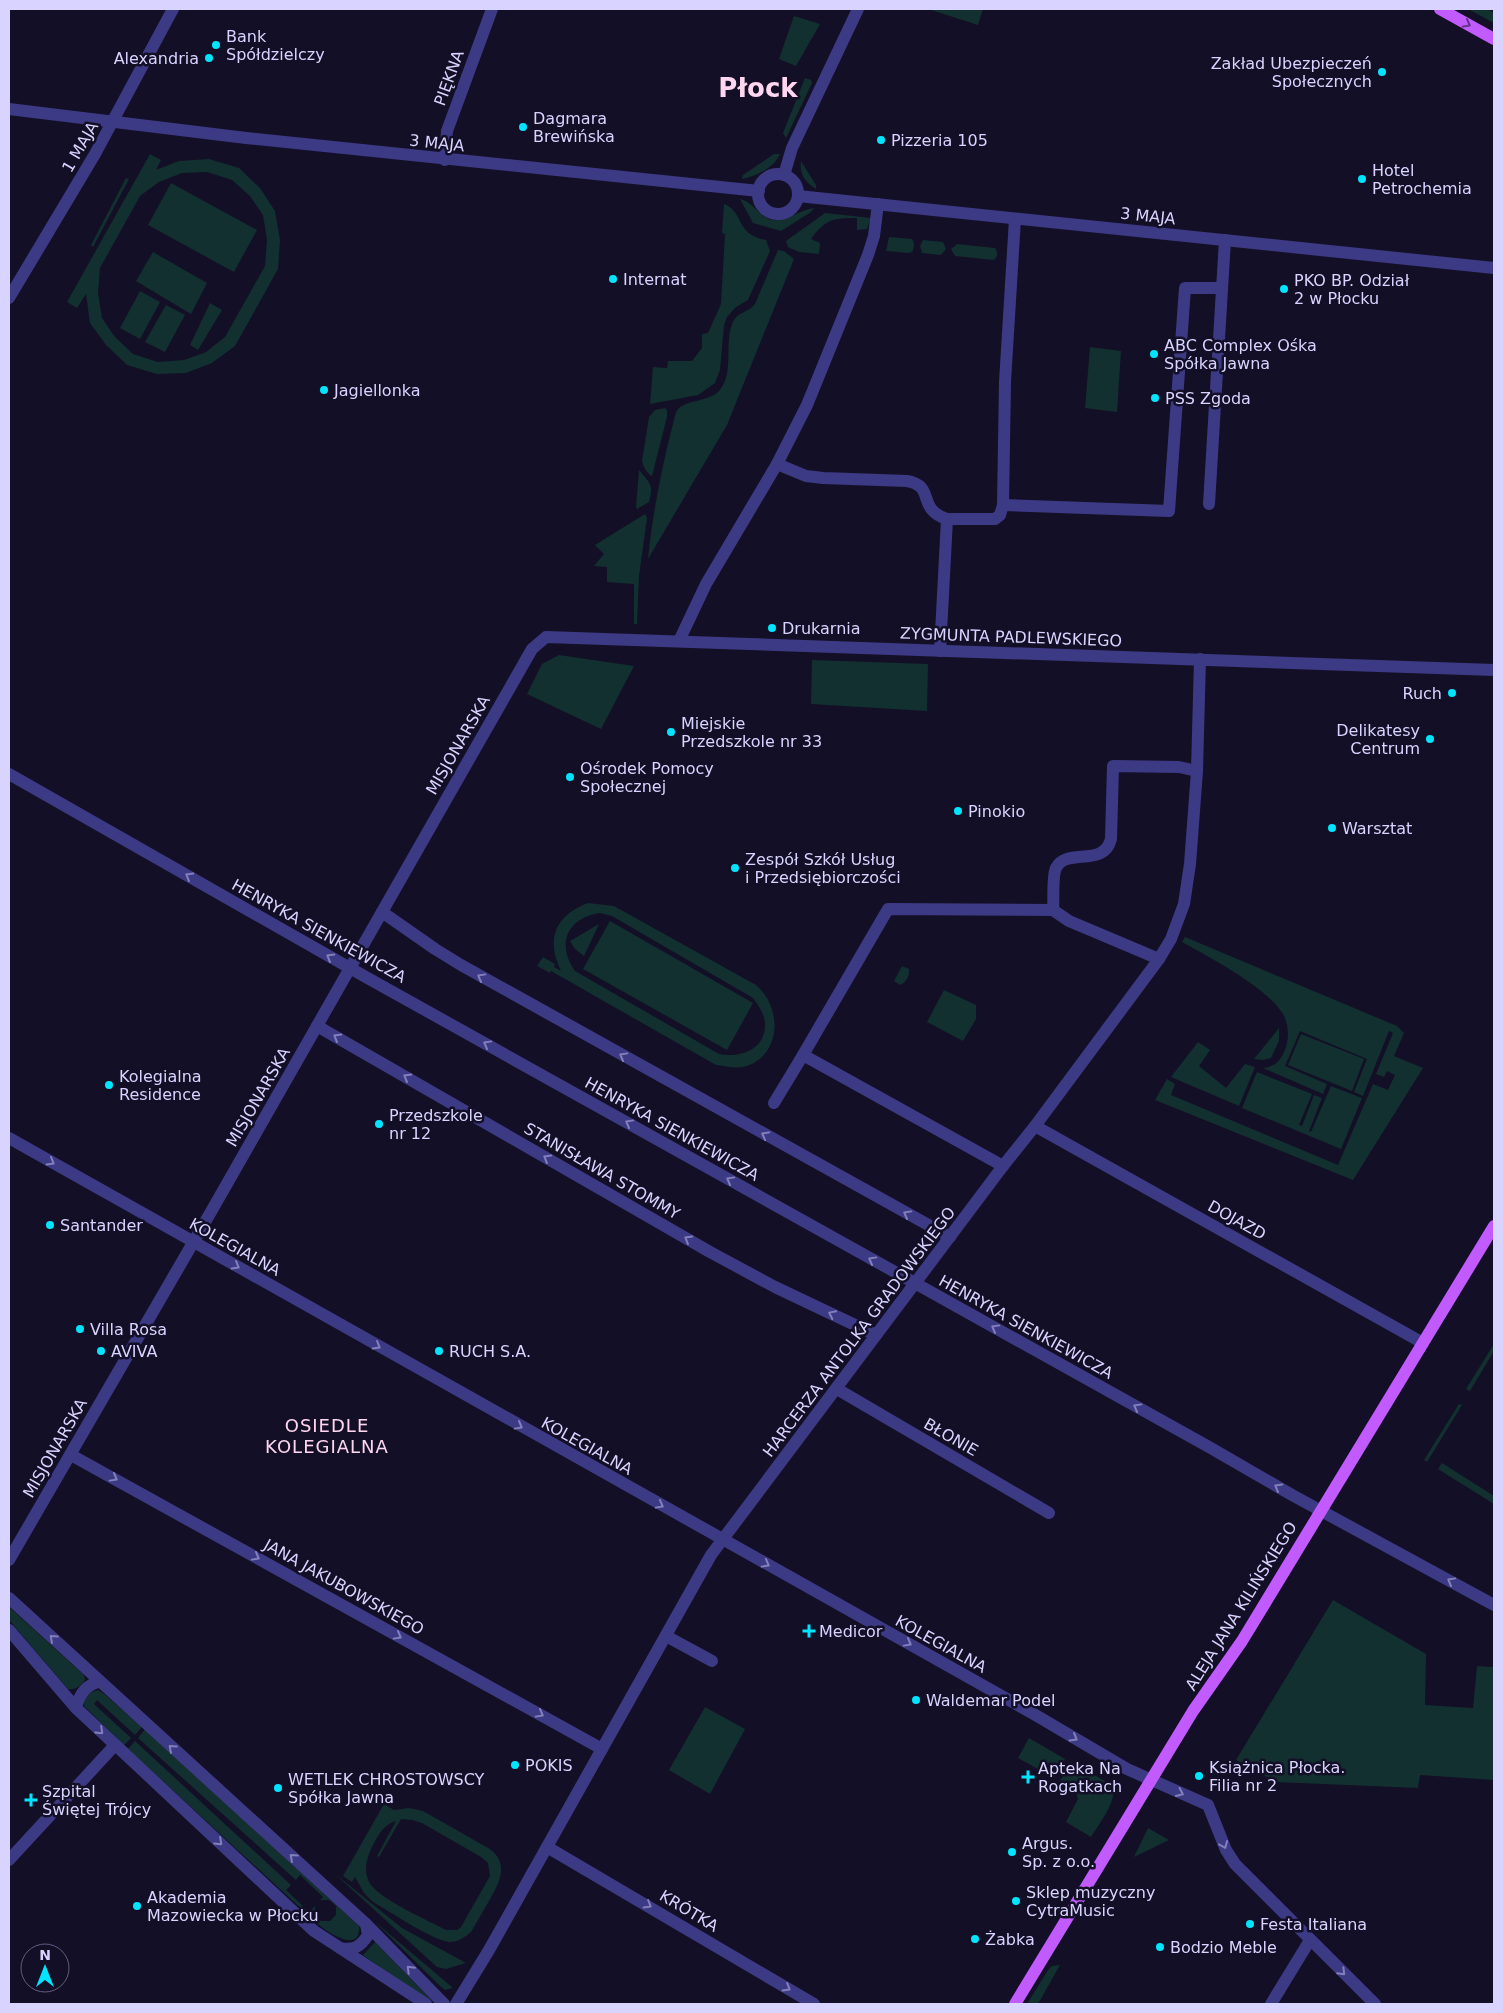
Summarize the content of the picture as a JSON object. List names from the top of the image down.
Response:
{
  "streets": {
    "main road": ["ALEJA JANA KILIŃSKIEGO"],
    "street": [
      "PIĘKNA",
      "3 MAJA",
      "1 MAJA",
      "ZYGMUNTA PADLEWSKIEGO",
      "MISJONARSKA",
      "HENRYKA SIENKIEWICZA",
      "STANISŁAWA STOMMY",
      "DOJAZD",
      "KOLEGIALNA",
      "HARCERZA ANTOLKA GRADOWSKIEGO",
      "BŁONIE",
      "JANA JAKUBOWSKIEGO",
      "KRÓTKA"
    ]
  },
  "crossings": [
    ["PIĘKNA", "3 MAJA"],
    ["3 MAJA", "1 MAJA"],
    ["ZYGMUNTA PADLEWSKIEGO", "MISJONARSKA"],
    ["ZYGMUNTA PADLEWSKIEGO", "HARCERZA ANTOLKA GRADOWSKIEGO"],
    ["MISJONARSKA", "HENRYKA SIENKIEWICZA"],
    ["MISJONARSKA", "STANISŁAWA STOMMY"],
    ["MISJONARSKA", "KOLEGIALNA"],
    ["MISJONARSKA", "JANA JAKUBOWSKIEGO"],
    ["HENRYKA SIENKIEWICZA", "HARCERZA ANTOLKA GRADOWSKIEGO"],
    ["HENRYKA SIENKIEWICZA", "ALEJA JANA KILIŃSKIEGO"],
    ["STANISŁAWA STOMMY", "HARCERZA ANTOLKA GRADOWSKIEGO"],
    ["DOJAZD", "HARCERZA ANTOLKA GRADOWSKIEGO"],
    ["DOJAZD", "ALEJA JANA KILIŃSKIEGO"],
    ["KOLEGIALNA", "HARCERZA ANTOLKA GRADOWSKIEGO"],
    ["KOLEGIALNA", "ALEJA JANA KILIŃSKIEGO"],
    ["HARCERZA ANTOLKA GRADOWSKIEGO", "BŁONIE"],
    ["HARCERZA ANTOLKA GRADOWSKIEGO", "JANA JAKUBOWSKIEGO"],
    ["HARCERZA ANTOLKA GRADOWSKIEGO", "KRÓTKA"]
  ],
  "one_way": [
    "STANISŁAWA STOMMY",
    "KOLEGIALNA",
    "JANA JAKUBOWSKIEGO",
    "KRÓTKA"
  ],
  "districts": ["Płock", "OSIEDLE KOLEGIALNA"],
  "places": {
    "other": [
      "Bank Spółdzielczy",
      "Alexandria",
      "Zakład Ubezpieczeń Społecznych",
      "Dagmara Brewińska",
      "Pizzeria 105",
      "Hotel Petrochemia",
      "Internat",
      "PKO BP. Odział 2 w Płocku",
      "ABC Complex Ośka Spółka Jawna",
      "Jagiellonka",
      "PSS Zgoda",
      "Drukarnia",
      "Ruch",
      "Miejskie Przedszkole nr 33",
      "Delikatesy Centrum",
      "Ośrodek Pomocy Społecznej",
      "Pinokio",
      "Warsztat",
      "Zespół Szkół Usług i Przedsiębiorczości",
      "Kolegialna Residence",
      "Przedszkole nr 12",
      "Santander",
      "Villa Rosa",
      "AVIVA",
      "RUCH S.A.",
      "Waldemar Podel",
      "POKIS",
      "Książnica Płocka. Filia nr 2",
      "WETLEK CHROSTOWSCY Spółka Jawna",
      "Argus. Sp. z o.o.",
      "Sklep muzyczny CytraMusic",
      "Akademia Mazowiecka w Płocku",
      "Festa Italiana",
      "Żabka",
      "Bodzio Meble"
    ],
    "health": ["Medicor", "Apteka Na Rogatkach", "Szpital Świętej Trójcy"]
  },
  "north": "top"
}
